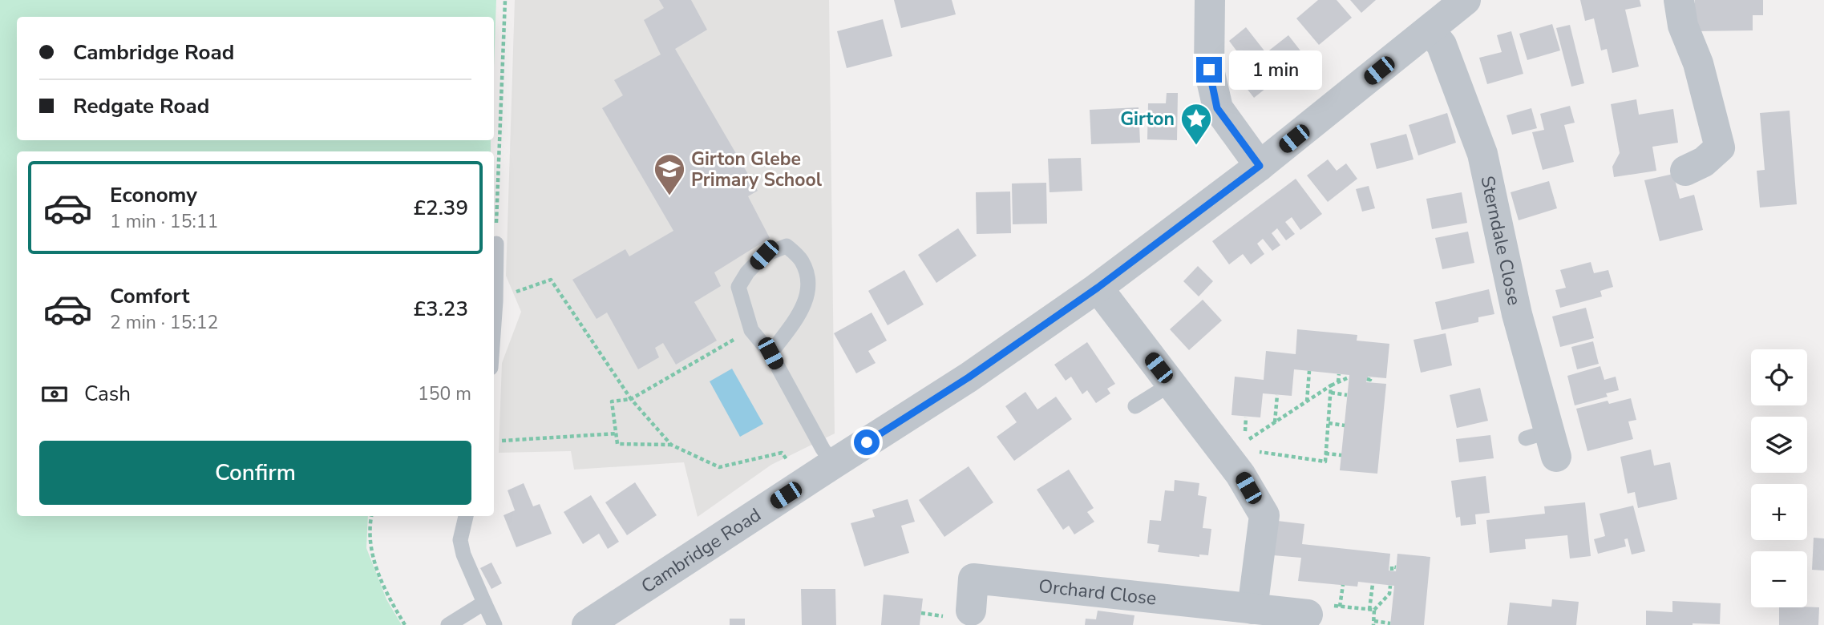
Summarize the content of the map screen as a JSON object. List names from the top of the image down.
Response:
{
  "streets": {
    "street": ["Sterndale Close", "Cambridge Road", "Orchard Close"]
  },
  "crossings": [
    ["Sterndale Close", "Cambridge Road"]
  ],
  "places": {
    "place": ["Girton"],
    "school or university": ["Girton Glebe Primary School"]
  },
  "page": {
    "banner": ["Cambridge Road", "Redgate Road"],
    "bubble": "1 min",
    "list": [
      {
        "name": "Economy",
        "note": "1 min · 15:11",
        "value": "£2.39"
      },
      {
        "name": "Comfort",
        "note": "2 min · 15:12",
        "value": "£3.23"
      }
    ],
    "map_buttons": ["+", "−"],
    "pay": ["Cash", "150 m"],
    "buttons": "Confirm"
  }
}
